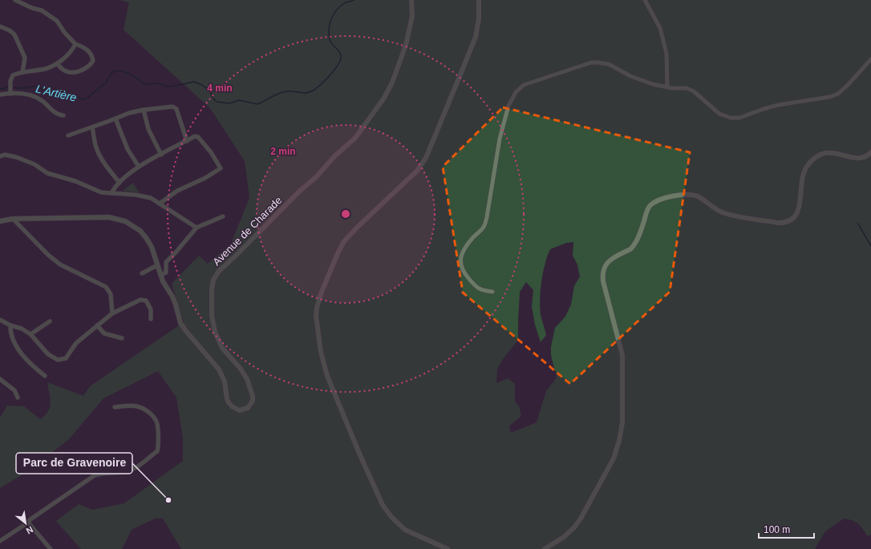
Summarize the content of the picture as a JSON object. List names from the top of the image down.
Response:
{
  "streets": {
    "street": ["Avenue de Charade"]
  },
  "water": ["L'Artière"],
  "places": ["Parc de Gravenoire"],
  "scale_bar": "100 m",
  "north": "bottom right",
  "rings": ["4 min", "2 min"]
}
